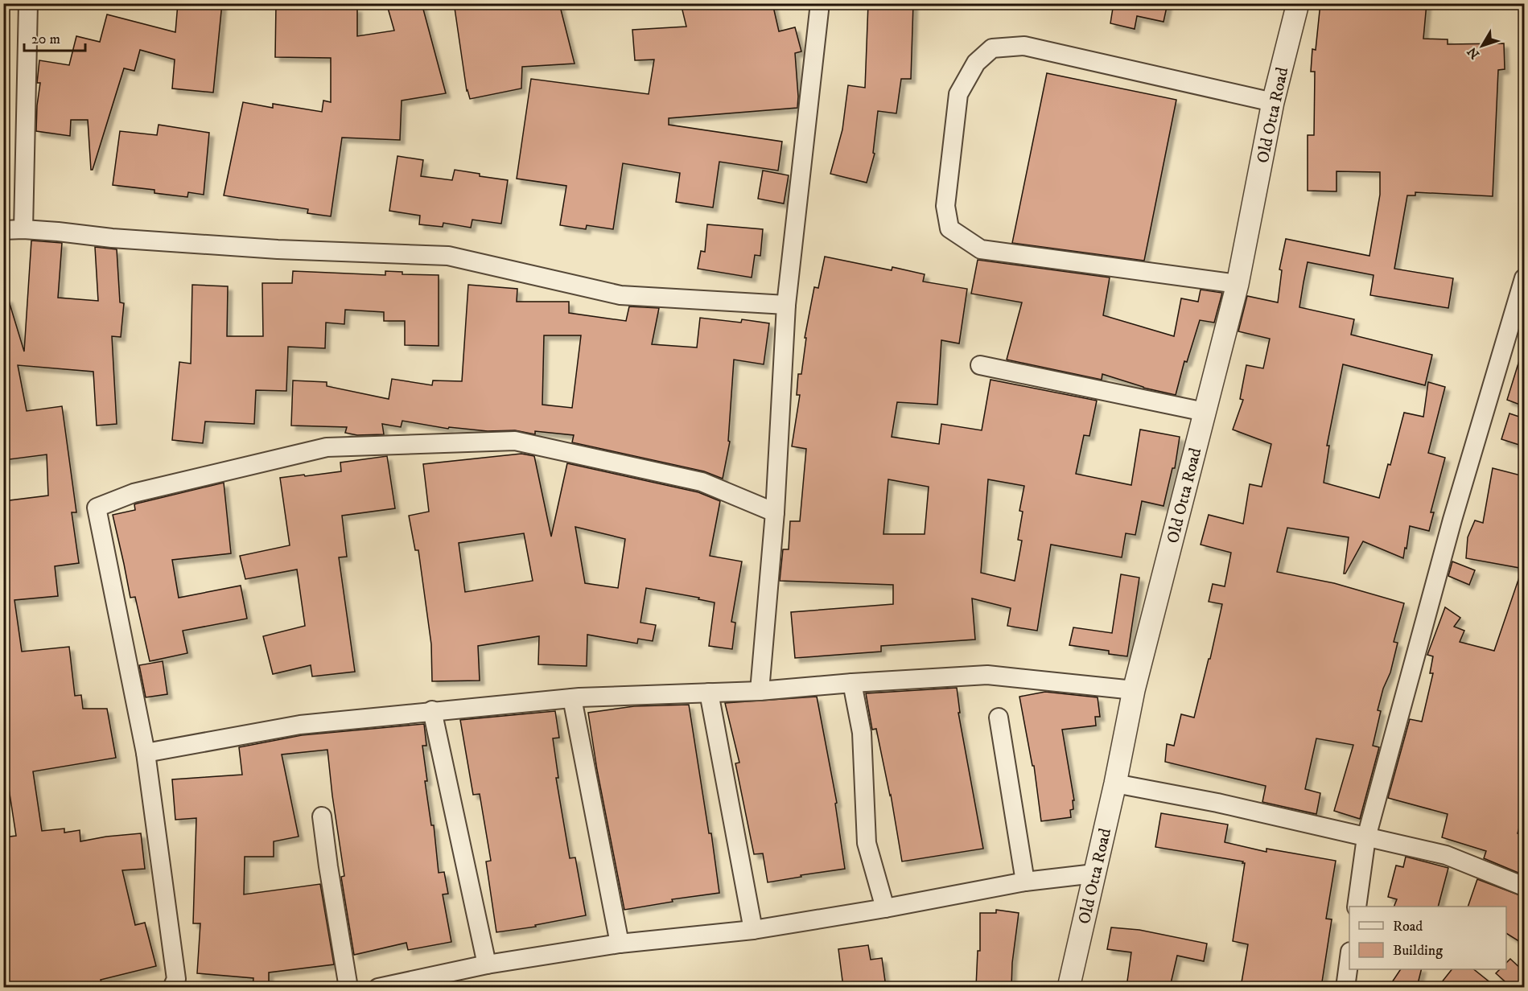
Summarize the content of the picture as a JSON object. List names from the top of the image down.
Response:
{
  "streets": {
    "street": ["Old Otta Road"]
  },
  "legend": ["Road", "Building"],
  "scale_bar": "20 m",
  "north": "bottom left"
}
